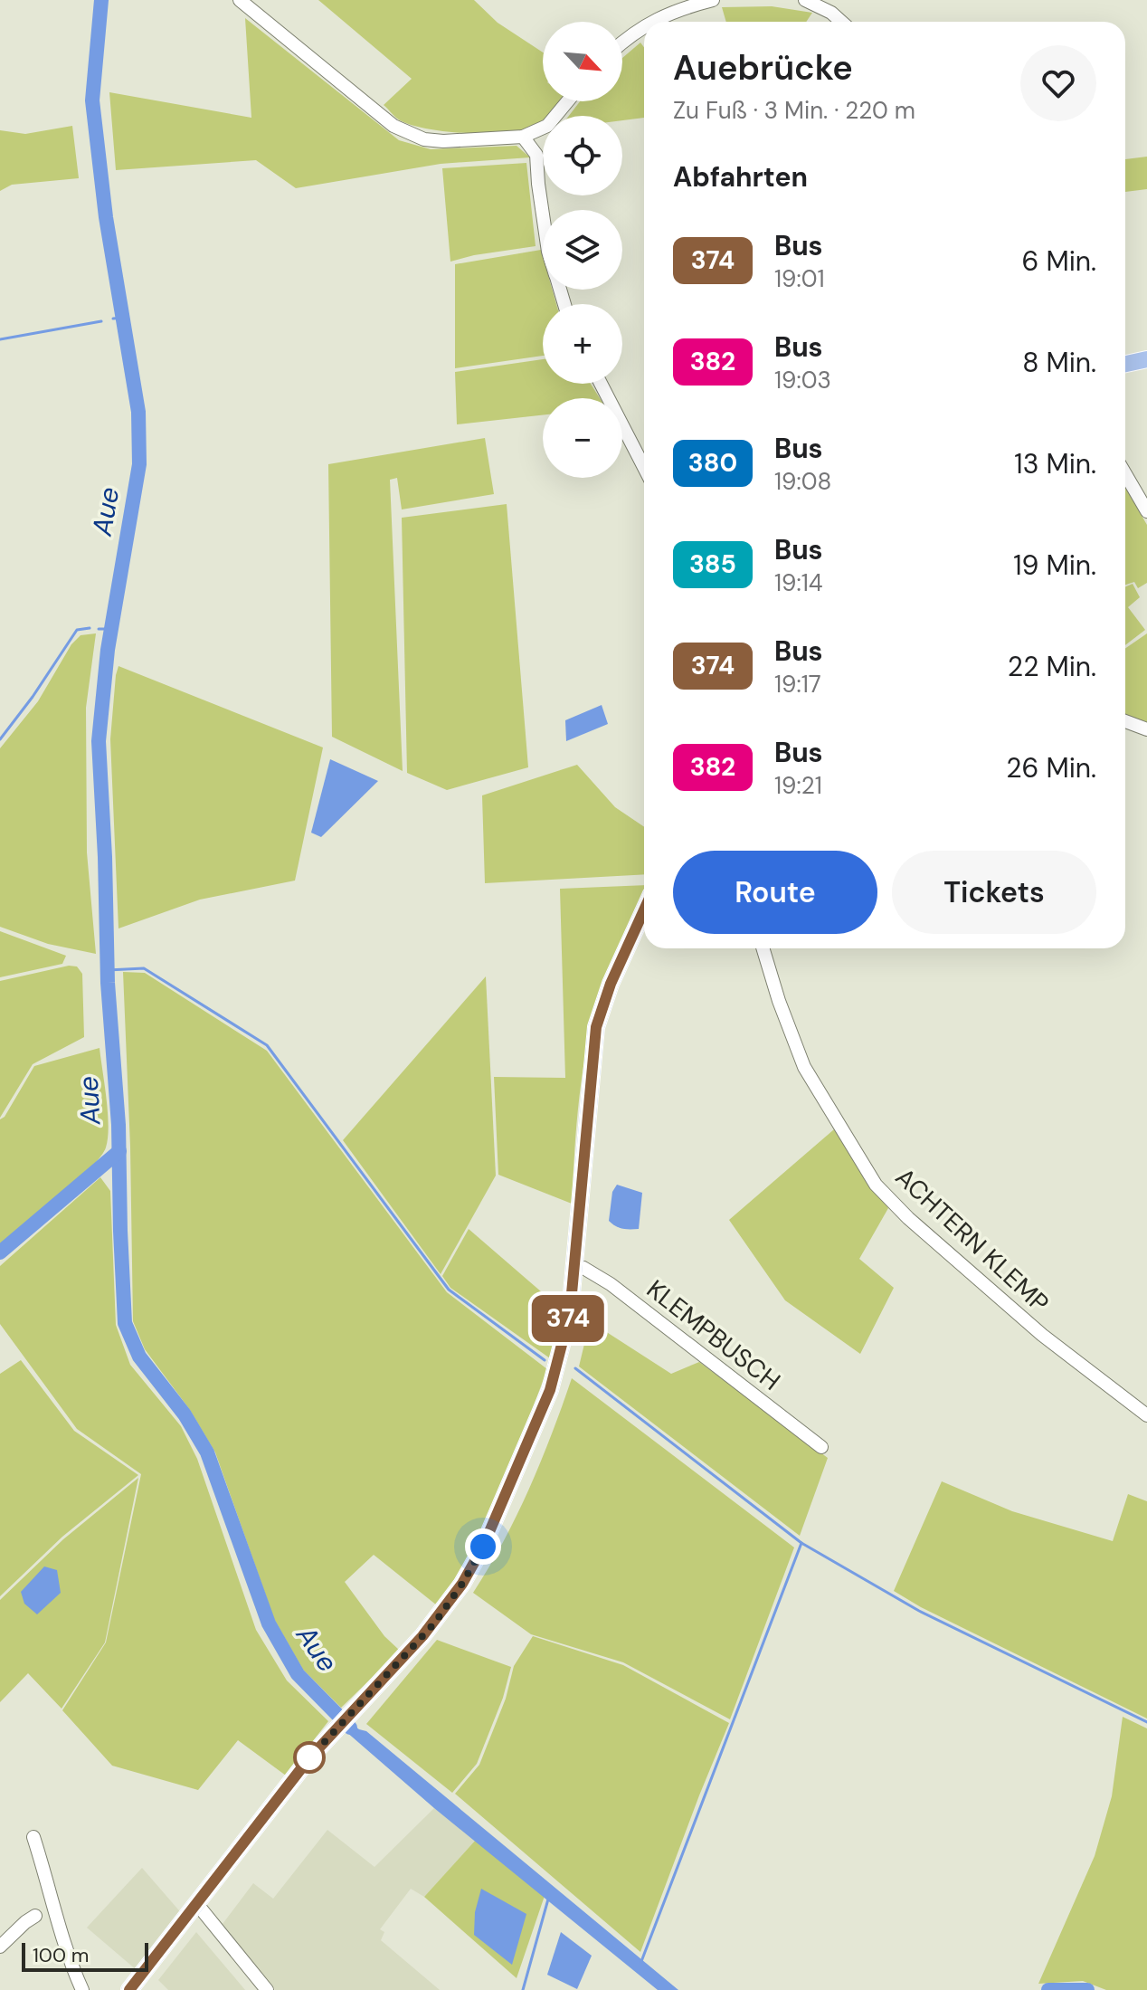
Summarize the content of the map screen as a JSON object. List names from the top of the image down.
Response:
{
  "streets": {
    "street": ["ACHTERN KLEMP", "KLEMPBUSCH"]
  },
  "water": ["Aue"],
  "lines": ["bus line 374"],
  "scale_bar": "100 m",
  "north": "bottom right",
  "page": {
    "on_map": "374",
    "map_buttons": ["+", "−"],
    "heading": [
      ["Auebrücke", "Zu Fuß · 3 Min. · 220 m"],
      "Abfahrten"
    ],
    "list": [
      {
        "mark": "374",
        "name": "Bus",
        "note": "19:01",
        "value": "6 Min."
      },
      {
        "mark": "382",
        "name": "Bus",
        "note": "19:03",
        "value": "8 Min."
      },
      {
        "mark": "380",
        "name": "Bus",
        "note": "19:08",
        "value": "13 Min."
      },
      {
        "mark": "385",
        "name": "Bus",
        "note": "19:14",
        "value": "19 Min."
      },
      {
        "mark": "374",
        "name": "Bus",
        "note": "19:17",
        "value": "22 Min."
      },
      {
        "mark": "382",
        "name": "Bus",
        "note": "19:21",
        "value": "26 Min."
      }
    ],
    "buttons": ["Route", "Tickets"],
    "scale": "100 m"
  }
}
